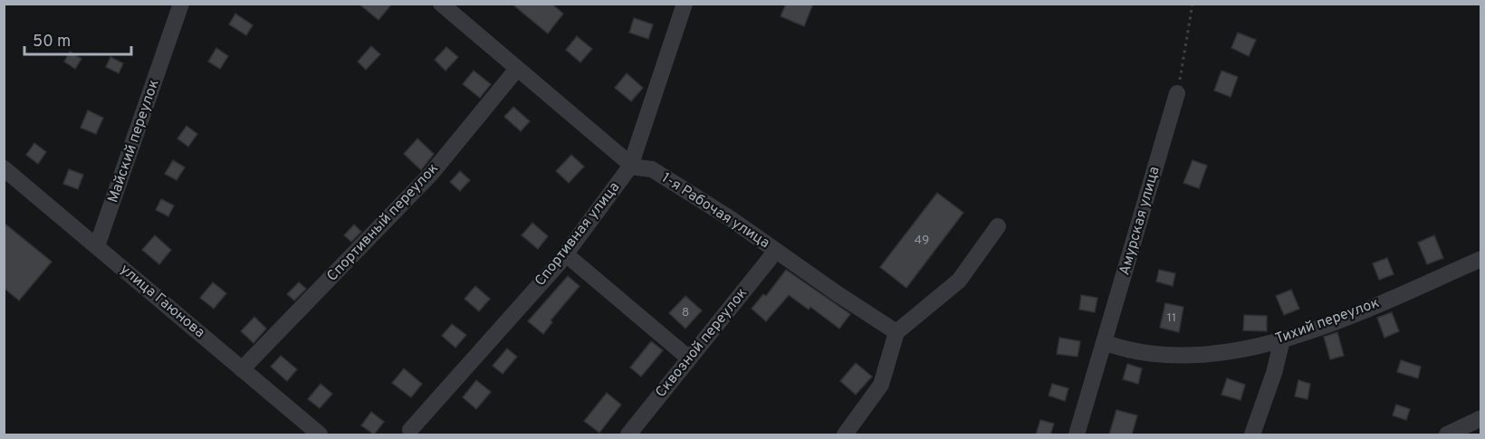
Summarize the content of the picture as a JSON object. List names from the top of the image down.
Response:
{
  "streets": {
    "street": [
      "Майский переулок",
      "1-я Рабочая улица",
      "Амурская улица",
      "Спортивный переулок",
      "Спортивная улица",
      "улица Гаюнова",
      "Тихий переулок",
      "Сквозной переулок"
    ]
  },
  "crossings": [
    ["Майский переулок", "улица Гаюнова"],
    ["1-я Рабочая улица", "Спортивный переулок"],
    ["1-я Рабочая улица", "Спортивная улица"],
    ["1-я Рабочая улица", "Сквозной переулок"],
    ["Амурская улица", "Тихий переулок"],
    ["Спортивный переулок", "улица Гаюнова"]
  ],
  "house_numbers": ["49", "8", "11"],
  "scale_bar": "50 m"
}
